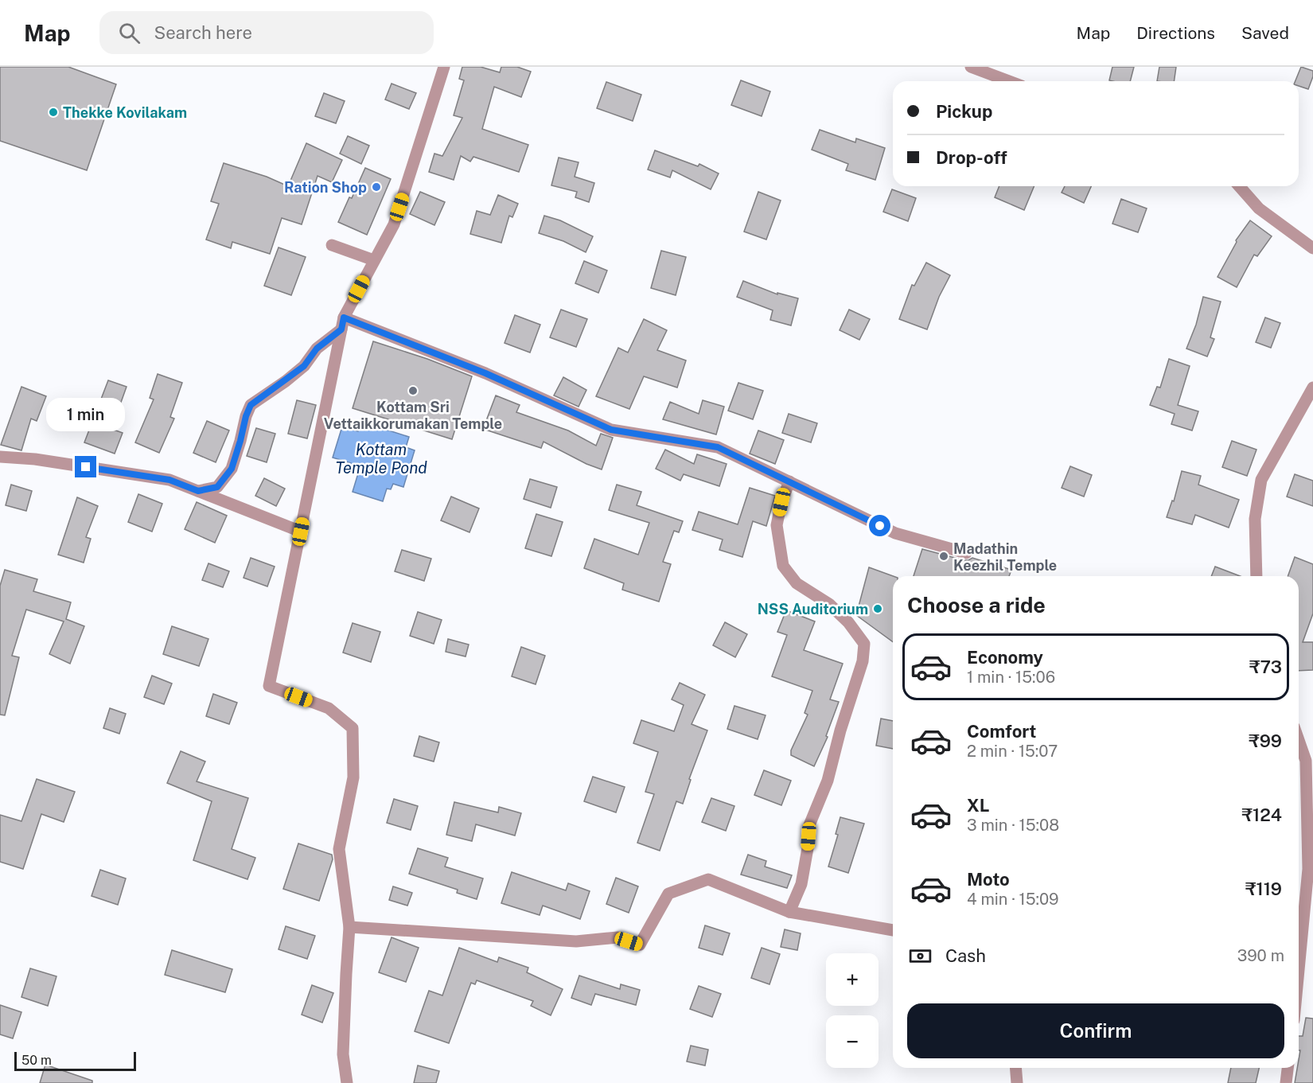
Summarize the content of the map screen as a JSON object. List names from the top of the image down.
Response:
{
  "water": ["Kottam Temple Pond"],
  "places": [
    "Thekke Kovilakam",
    "Ration Shop",
    "Kottam Sri Vettaikkorumakan Temple",
    "Madathin Keezhil Temple",
    "NSS Auditorium"
  ],
  "scale_bar": "50 m",
  "page": {
    "header": "Map",
    "search": "Search here",
    "nav": ["Map", "Directions", "Saved"],
    "banner": ["Pickup", "Drop-off"],
    "bubble": "1 min",
    "heading": "Choose a ride",
    "list": [
      {
        "name": "Economy",
        "note": "1 min · 15:06",
        "value": "₹73"
      },
      {
        "name": "Comfort",
        "note": "2 min · 15:07",
        "value": "₹99"
      },
      {
        "name": "XL",
        "note": "3 min · 15:08",
        "value": "₹124"
      },
      {
        "name": "Moto",
        "note": "4 min · 15:09",
        "value": "₹119"
      }
    ],
    "pay": ["Cash", "390 m"],
    "map_buttons": ["+", "−"],
    "buttons": "Confirm",
    "scale": "50 m"
  }
}
